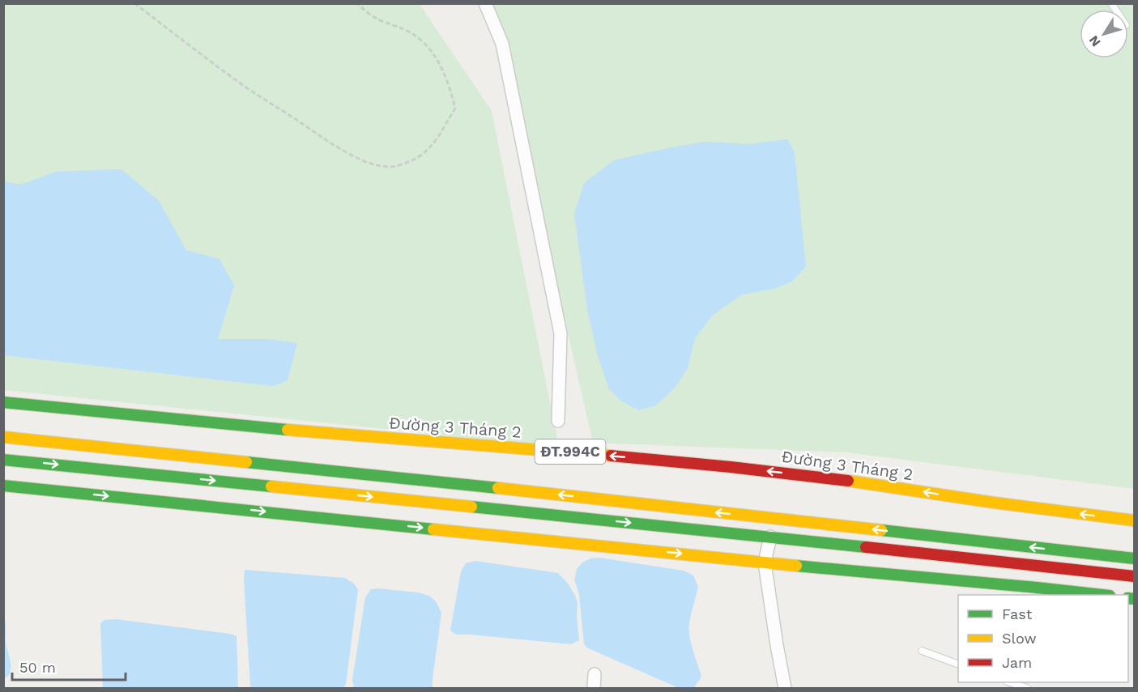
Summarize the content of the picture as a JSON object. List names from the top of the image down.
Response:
{
  "streets": {
    "main road": ["Đường 3 Tháng 2", "ĐT.994C"]
  },
  "legend": ["Fast", "Slow", "Jam"],
  "scale_bar": "50 m",
  "north": "bottom left"
}
